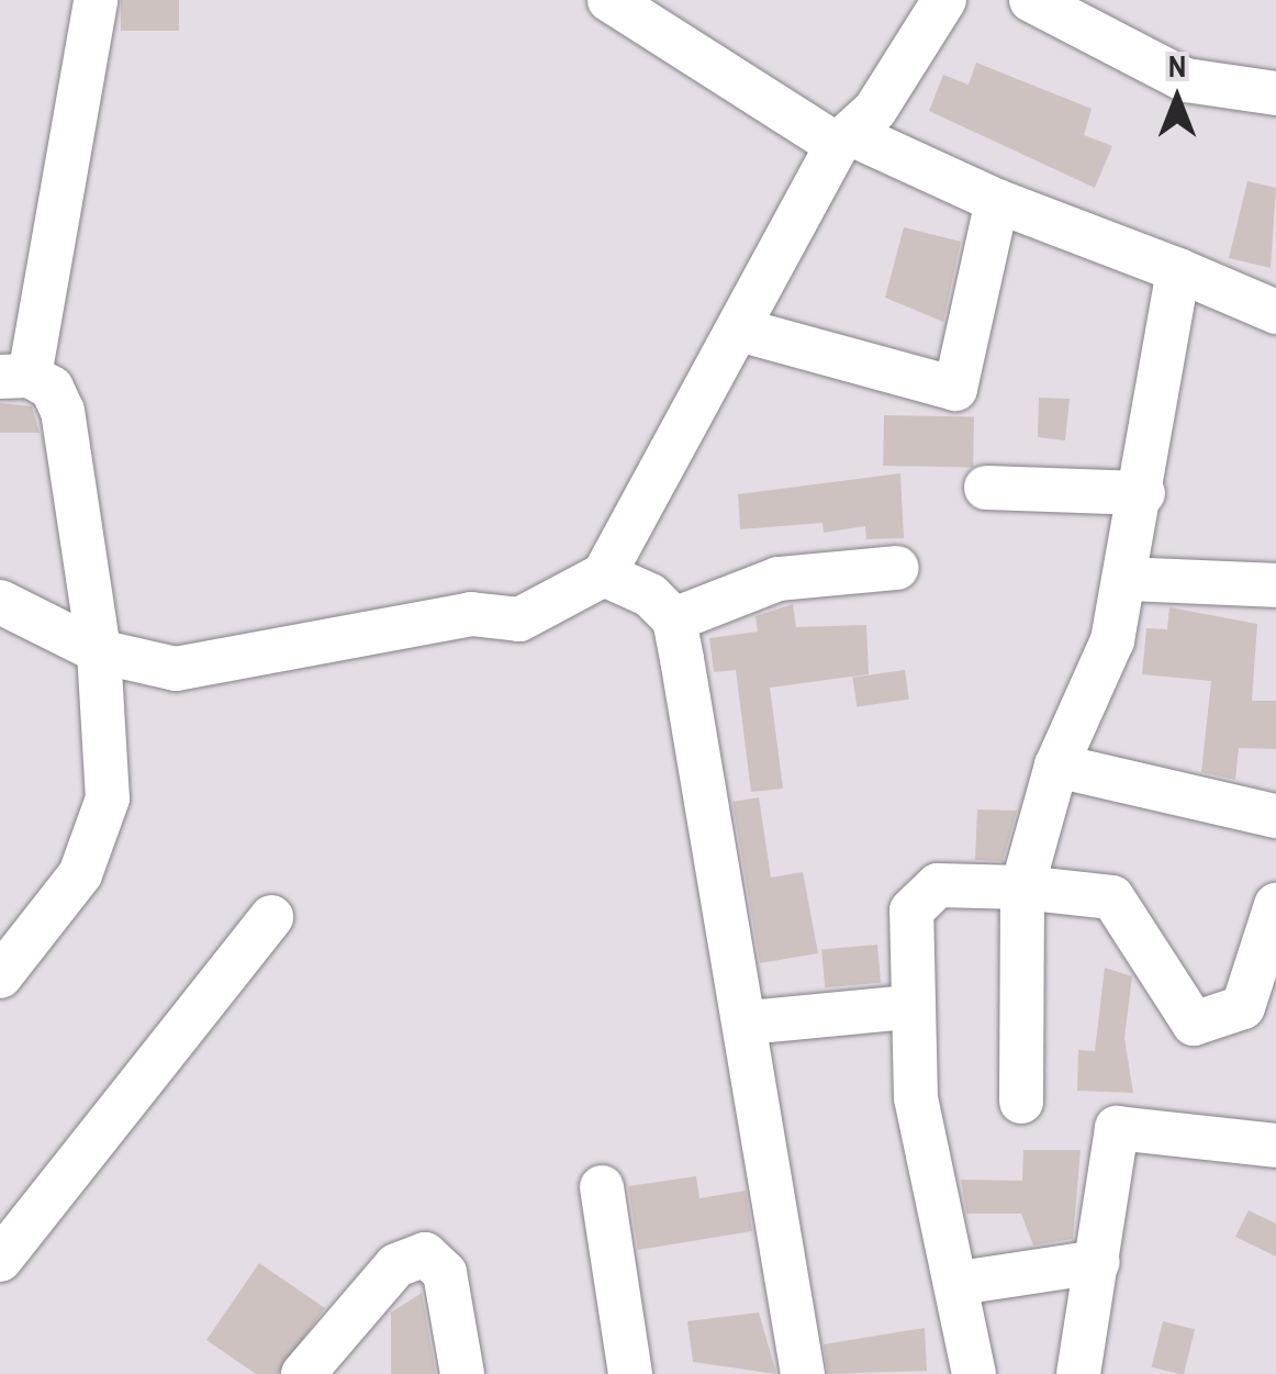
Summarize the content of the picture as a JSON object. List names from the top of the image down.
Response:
{
  "north": "top"
}
